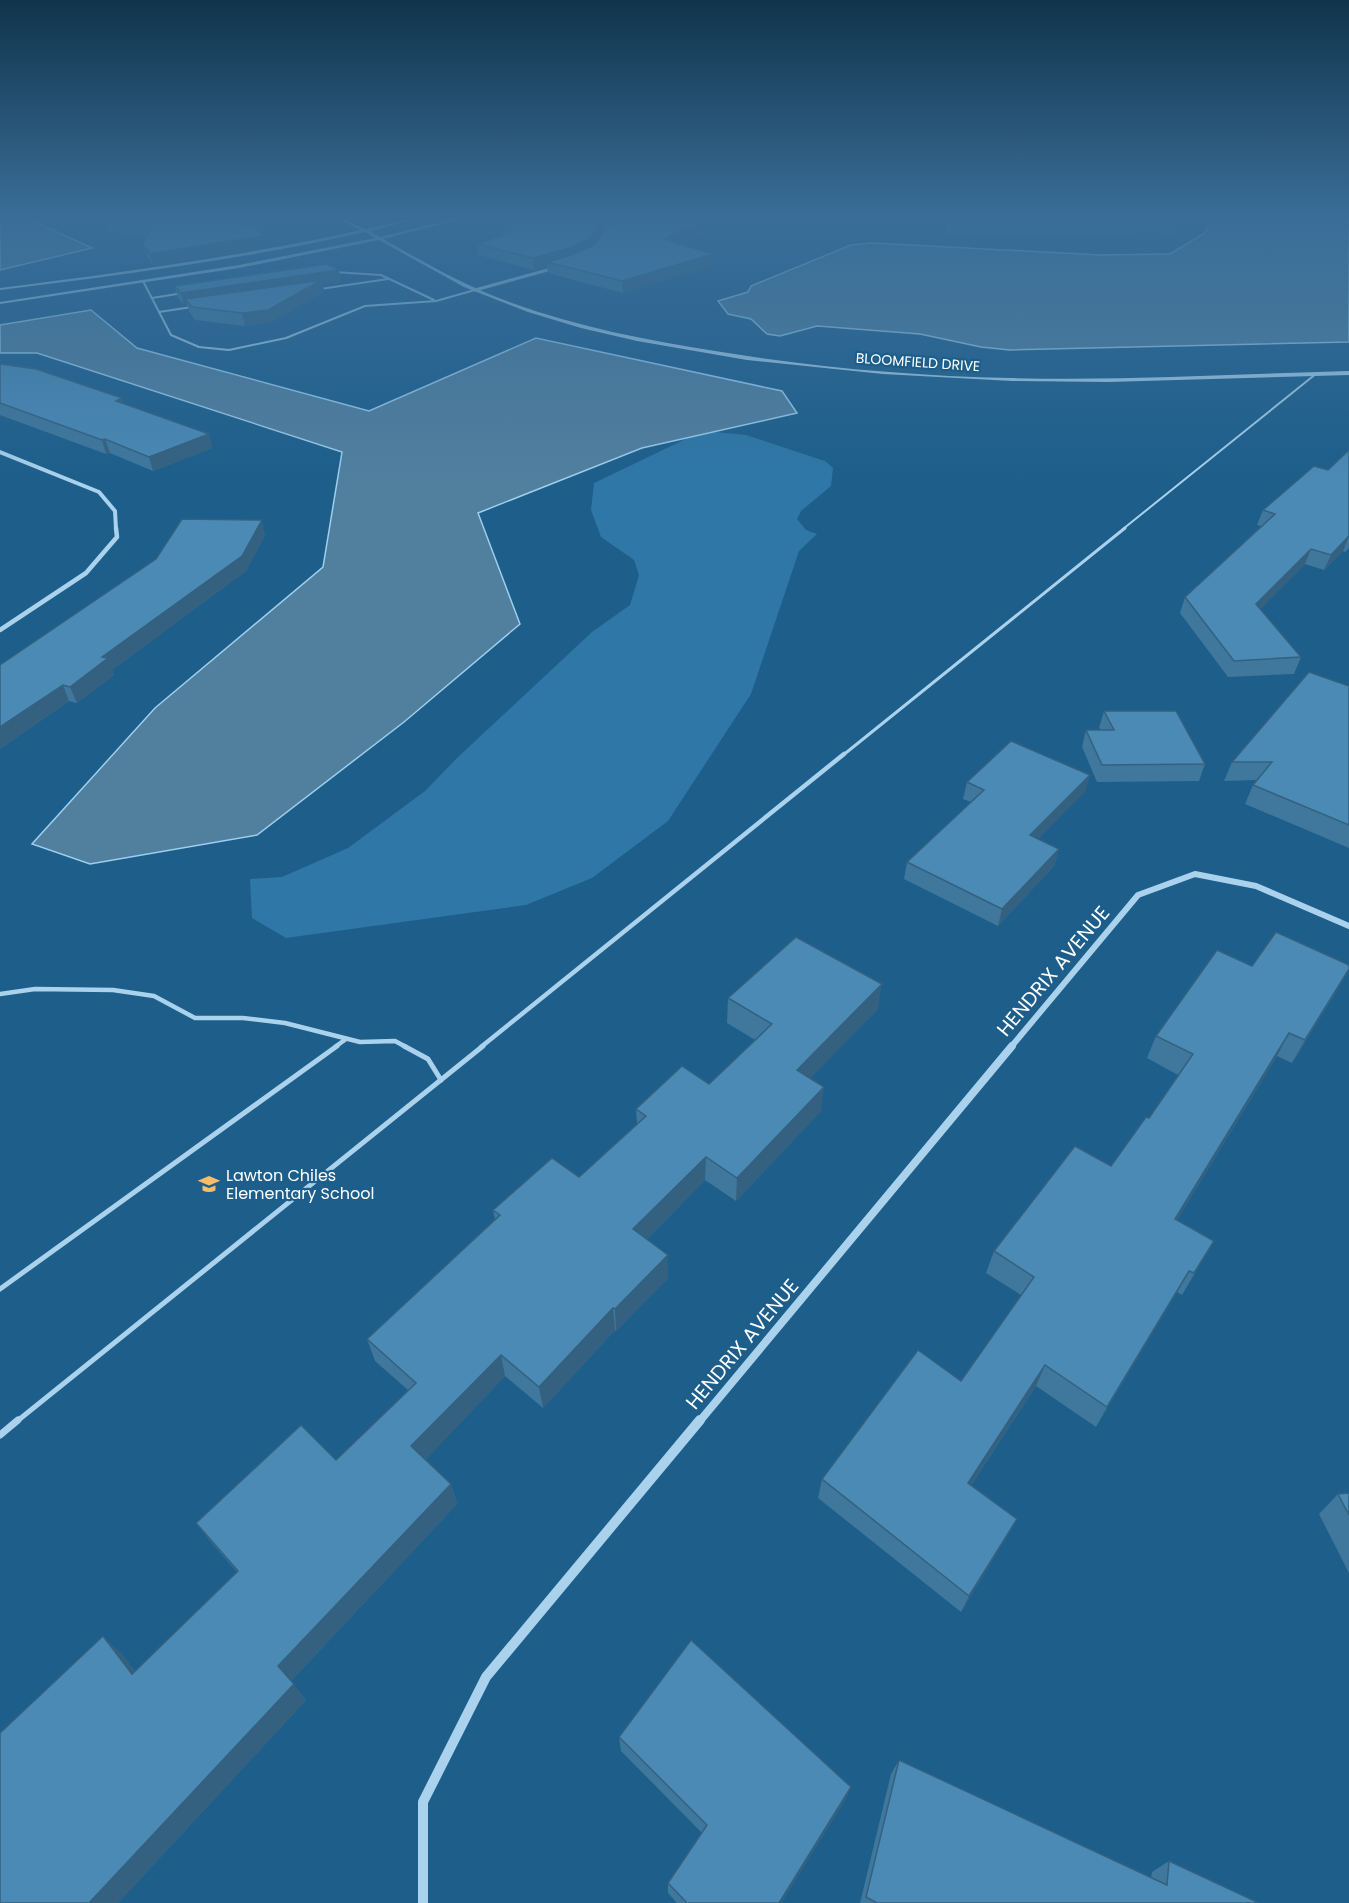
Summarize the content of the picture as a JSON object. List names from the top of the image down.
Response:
{
  "streets": {
    "street": ["BLOOMFIELD DRIVE", "HENDRIX AVENUE"]
  },
  "places": {
    "school or university": ["Lawton Chiles Elementary School"]
  }
}
